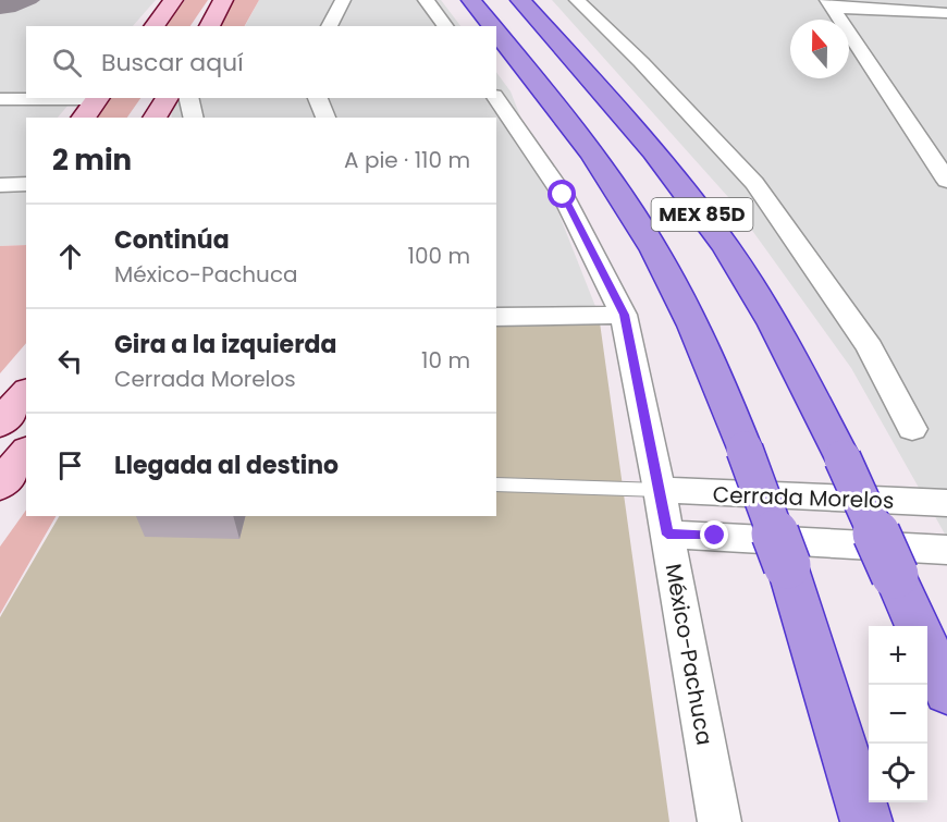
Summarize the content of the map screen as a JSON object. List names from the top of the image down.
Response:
{
  "streets": {
    "highway": ["MEX 85D"],
    "street": ["Cerrada Morelos", "México-Pachuca"]
  },
  "crossings": [
    ["Cerrada Morelos", "México-Pachuca"]
  ],
  "north": "top",
  "page": {
    "search": "Buscar aquí",
    "heading": ["2 min", "A pie · 110 m"],
    "list": [
      ["Continúa", "México-Pachuca", "100 m"],
      ["Gira a la izquierda", "Cerrada Morelos", "10 m"],
      "Llegada al destino"
    ],
    "map_buttons": ["+", "−"]
  }
}
